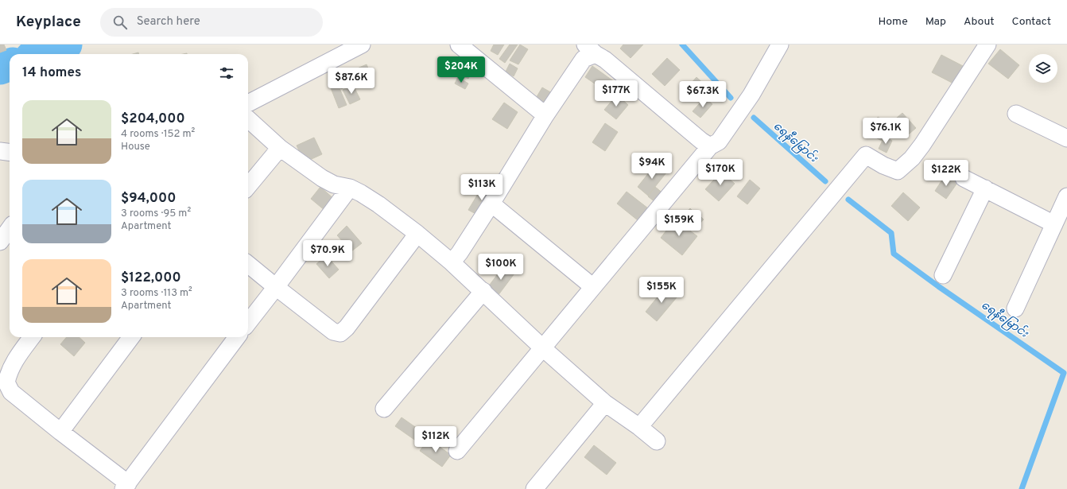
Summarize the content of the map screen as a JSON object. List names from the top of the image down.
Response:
{
  "water": ["ရေနီမြောင်း"],
  "page": {
    "header": "Keyplace",
    "search": "Search here",
    "nav": [
      "Home",
      "Map",
      "About",
      "Contact"
    ],
    "heading": "14 homes",
    "price": [
      "$204K",
      "$87.6K",
      "$177K",
      "$67.3K",
      "$76.1K",
      "$94K",
      "$170K",
      "$122K",
      "$113K",
      "$159K",
      "$70.9K",
      "$100K",
      "$155K",
      "$112K"
    ],
    "list": [
      {
        "name": "$204,000",
        "note": "4 rooms · 152 m² · House"
      },
      {
        "name": "$94,000",
        "note": "3 rooms · 95 m² · Apartment"
      },
      {
        "name": "$122,000",
        "note": "3 rooms · 113 m² · Apartment"
      }
    ]
  }
}
